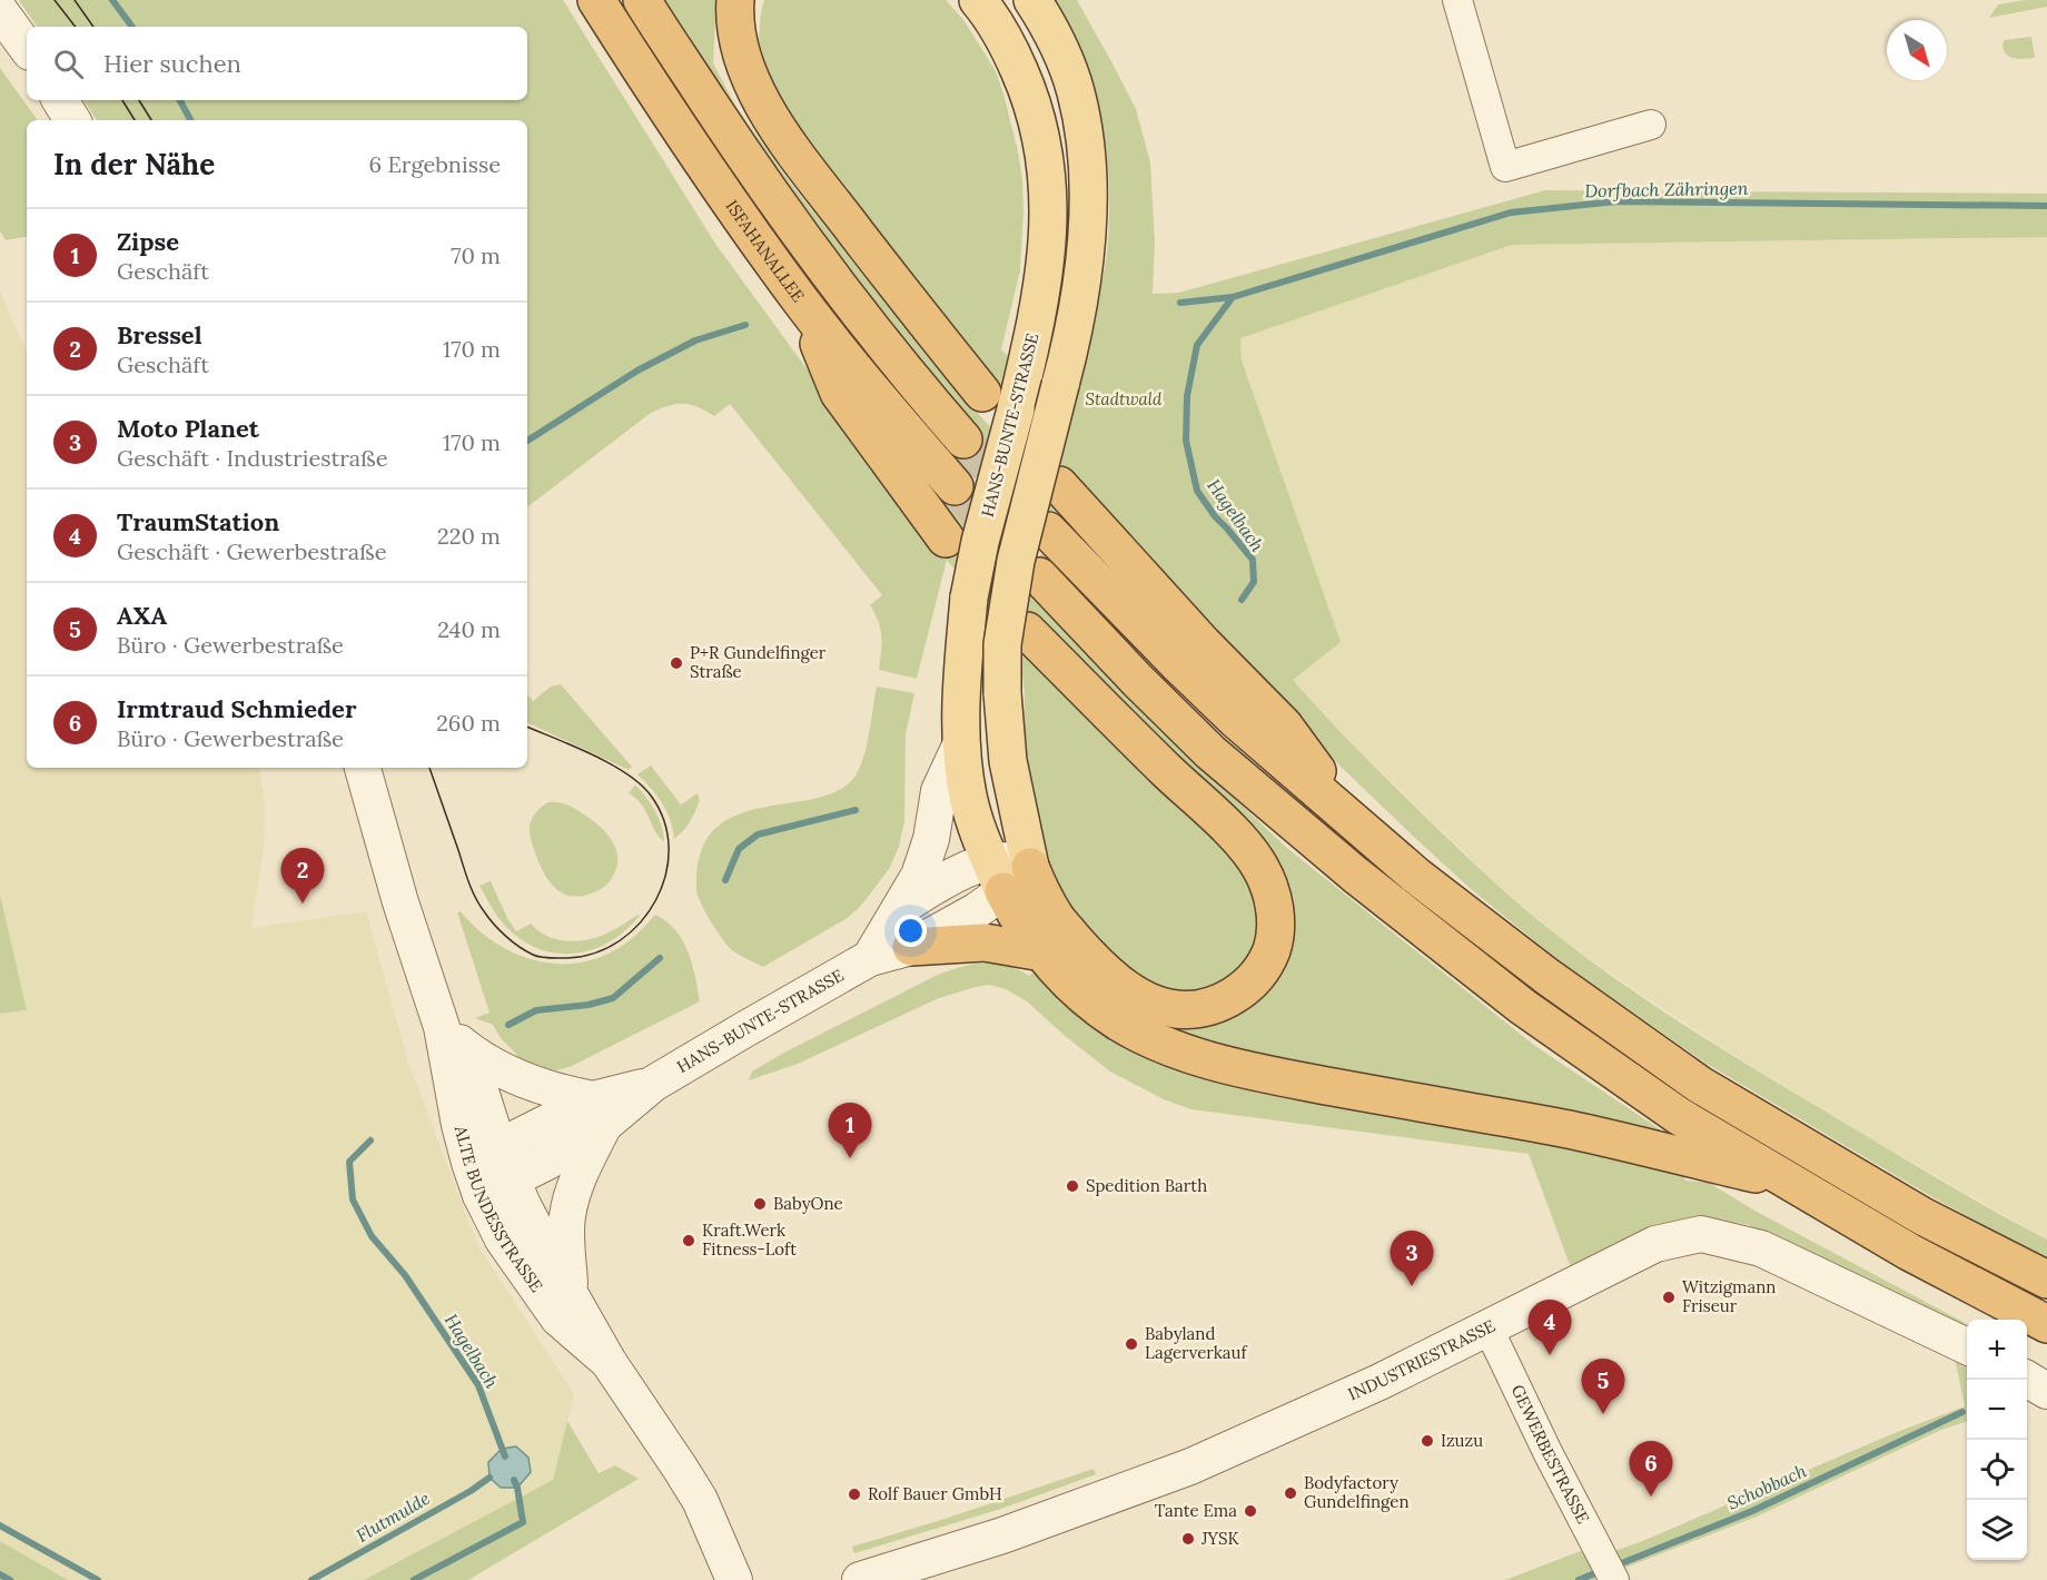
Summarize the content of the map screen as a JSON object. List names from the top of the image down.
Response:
{
  "streets": {
    "highway": ["ISFAHANALLEE"],
    "main road": ["HANS-BUNTE-STRASSE"],
    "street": ["ALTE BUNDESSTRASSE", "INDUSTRIESTRASSE", "GEWERBESTRASSE"]
  },
  "crossings": [
    ["HANS-BUNTE-STRASSE", "ALTE BUNDESSTRASSE"],
    ["INDUSTRIESTRASSE", "GEWERBESTRASSE"]
  ],
  "water": [
    "Dorfbach Zähringen",
    "Hagelbach",
    "Schobbach",
    "Flutmulde"
  ],
  "parks": ["Stadtwald"],
  "places": [
    "P+R Gundelfinger Straße",
    "Spedition Barth",
    "BabyOne",
    "Kraft.Werk Fitness-Loft",
    "Witzigmann Friseur",
    "Babyland Lagerverkauf",
    "Izuzu",
    "Bodyfactory Gundelfingen",
    "Rolf Bauer GmbH",
    "Tante Ema",
    "JYSK"
  ],
  "north": "bottom right",
  "page": {
    "search": "Hier suchen",
    "heading": ["In der Nähe", "6 Ergebnisse"],
    "list": [
      {
        "mark": "1",
        "name": "Zipse",
        "note": "Geschäft",
        "value": "70 m"
      },
      {
        "mark": "2",
        "name": "Bressel",
        "note": "Geschäft",
        "value": "170 m"
      },
      {
        "mark": "3",
        "name": "Moto Planet",
        "note": "Geschäft · Industriestraße",
        "value": "170 m"
      },
      {
        "mark": "4",
        "name": "TraumStation",
        "note": "Geschäft · Gewerbestraße",
        "value": "220 m"
      },
      {
        "mark": "5",
        "name": "AXA",
        "note": "Büro · Gewerbestraße",
        "value": "240 m"
      },
      {
        "mark": "6",
        "name": "Irmtraud Schmieder",
        "note": "Büro · Gewerbestraße",
        "value": "260 m"
      }
    ],
    "pins": [
      "2",
      "1",
      "3",
      "4",
      "5",
      "6"
    ],
    "map_buttons": ["+", "−"]
  }
}
